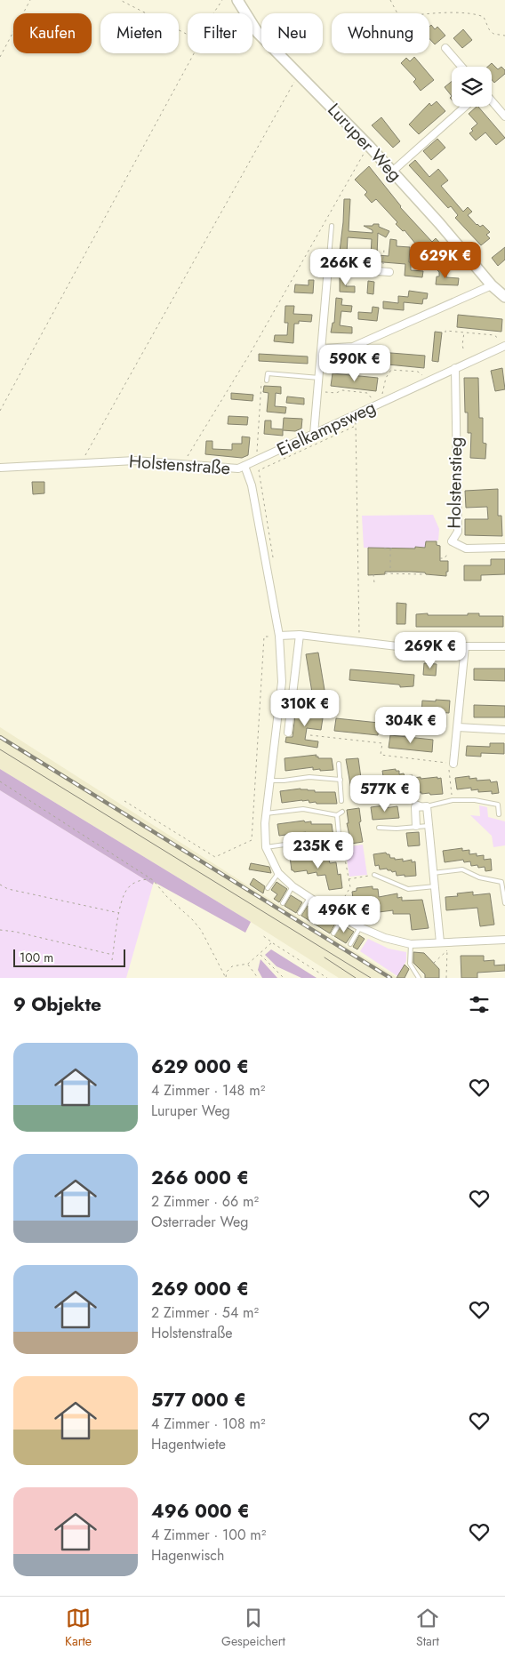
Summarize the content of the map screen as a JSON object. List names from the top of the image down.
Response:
{
  "streets": {
    "street": [
      "Luruper Weg",
      "Eielkampsweg",
      "Holstenstraße",
      "Holstenstieg"
    ]
  },
  "crossings": [
    ["Eielkampsweg", "Holstenstraße"],
    ["Eielkampsweg", "Holstenstieg"]
  ],
  "scale_bar": "100 m",
  "page": {
    "chip": [
      "Kaufen",
      "Mieten",
      "Filter",
      "Neu",
      "Wohnung"
    ],
    "price": [
      "629K €",
      "266K €",
      "590K €",
      "269K €",
      "310K €",
      "304K €",
      "577K €",
      "235K €",
      "496K €"
    ],
    "scale": "100 m",
    "heading": "9 Objekte",
    "list": [
      {
        "name": "629 000 €",
        "note": "4 Zimmer · 148 m² · Luruper Weg"
      },
      {
        "name": "266 000 €",
        "note": "2 Zimmer · 66 m² · Osterrader Weg"
      },
      {
        "name": "269 000 €",
        "note": "2 Zimmer · 54 m² · Holstenstraße"
      },
      {
        "name": "577 000 €",
        "note": "4 Zimmer · 108 m² · Hagentwiete"
      },
      {
        "name": "496 000 €",
        "note": "4 Zimmer · 100 m² · Hagenwisch"
      }
    ],
    "tabs": ["Karte", "Gespeichert", "Start"]
  }
}
